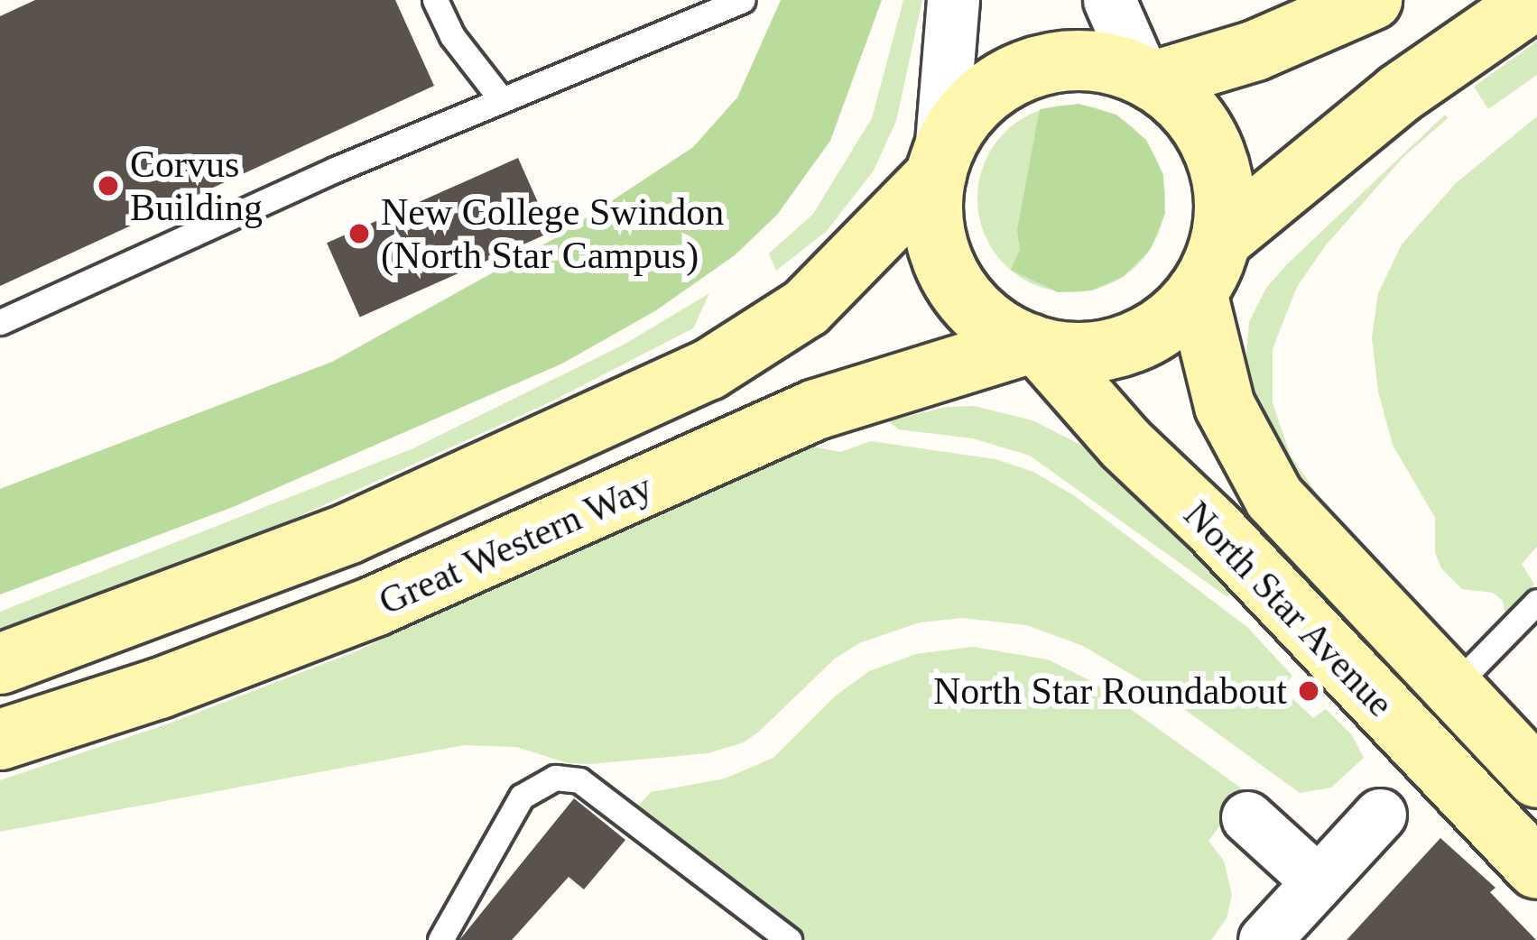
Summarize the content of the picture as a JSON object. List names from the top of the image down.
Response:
{
  "streets": {
    "main road": ["Great Western Way", "North Star Avenue"]
  },
  "crossings": [
    ["Great Western Way", "North Star Avenue"]
  ],
  "places": ["Corvus Building", "New College Swindon (North Star Campus)", "North Star Roundabout"]
}
